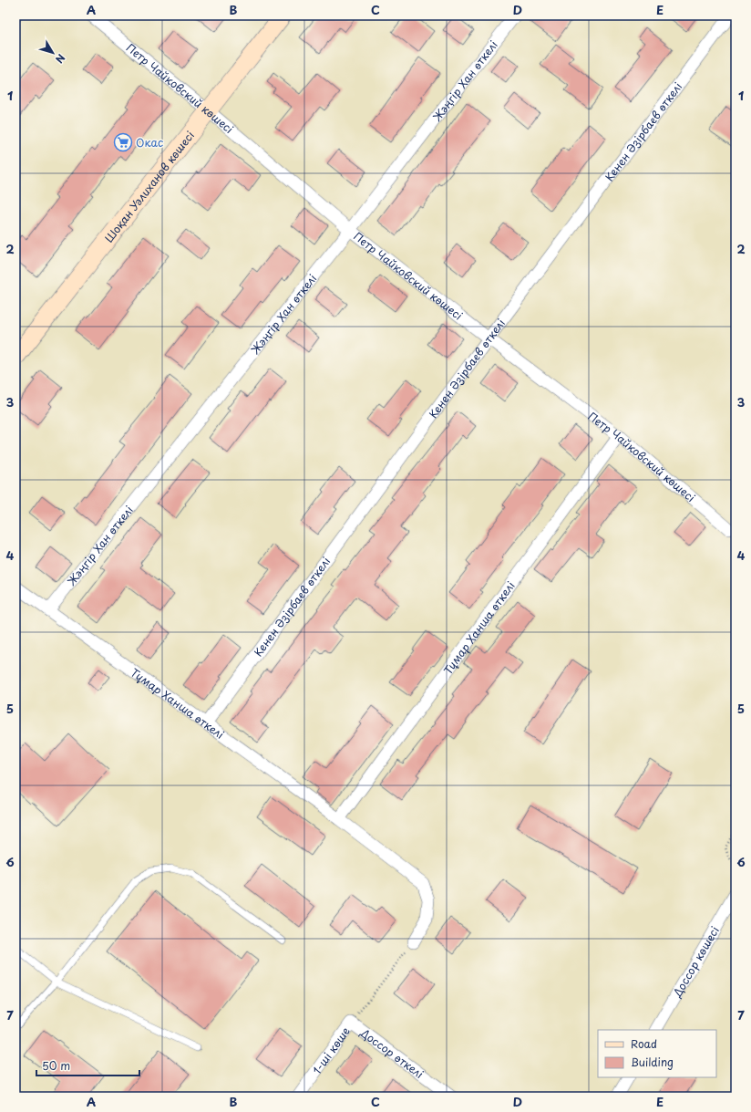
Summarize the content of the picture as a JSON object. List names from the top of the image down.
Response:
{
  "streets": {
    "main road": ["Шоқан Уәлиханов көшесі"],
    "street": [
      "Жәңгір Хан өткелі",
      "Петр Чайковский көшесі",
      "Кенен Әзірбаев өткелі",
      "Тұмар Ханша өткелі",
      "Доссор көшесі",
      "1-ші көше",
      "Доссор өткелі"
    ]
  },
  "crossings": [
    ["Жәңгір Хан өткелі", "Петр Чайковский көшесі"],
    ["Жәңгір Хан өткелі", "Тұмар Ханша өткелі"],
    ["Петр Чайковский көшесі", "Кенен Әзірбаев өткелі"],
    ["Петр Чайковский көшесі", "Шоқан Уәлиханов көшесі"],
    ["Петр Чайковский көшесі", "Тұмар Ханша өткелі"],
    ["Кенен Әзірбаев өткелі", "Тұмар Ханша өткелі"],
    ["1-ші көше", "Доссор өткелі"]
  ],
  "places": {
    "supermarket": ["Окас"]
  },
  "legend": ["Road", "Building"],
  "scale_bar": "50 m",
  "north": "bottom right",
  "grid": {
    "columns": [
      "A",
      "B",
      "C",
      "D",
      "E"
    ],
    "rows": [
      "1",
      "2",
      "3",
      "4",
      "5",
      "6",
      "7"
    ]
  }
}
